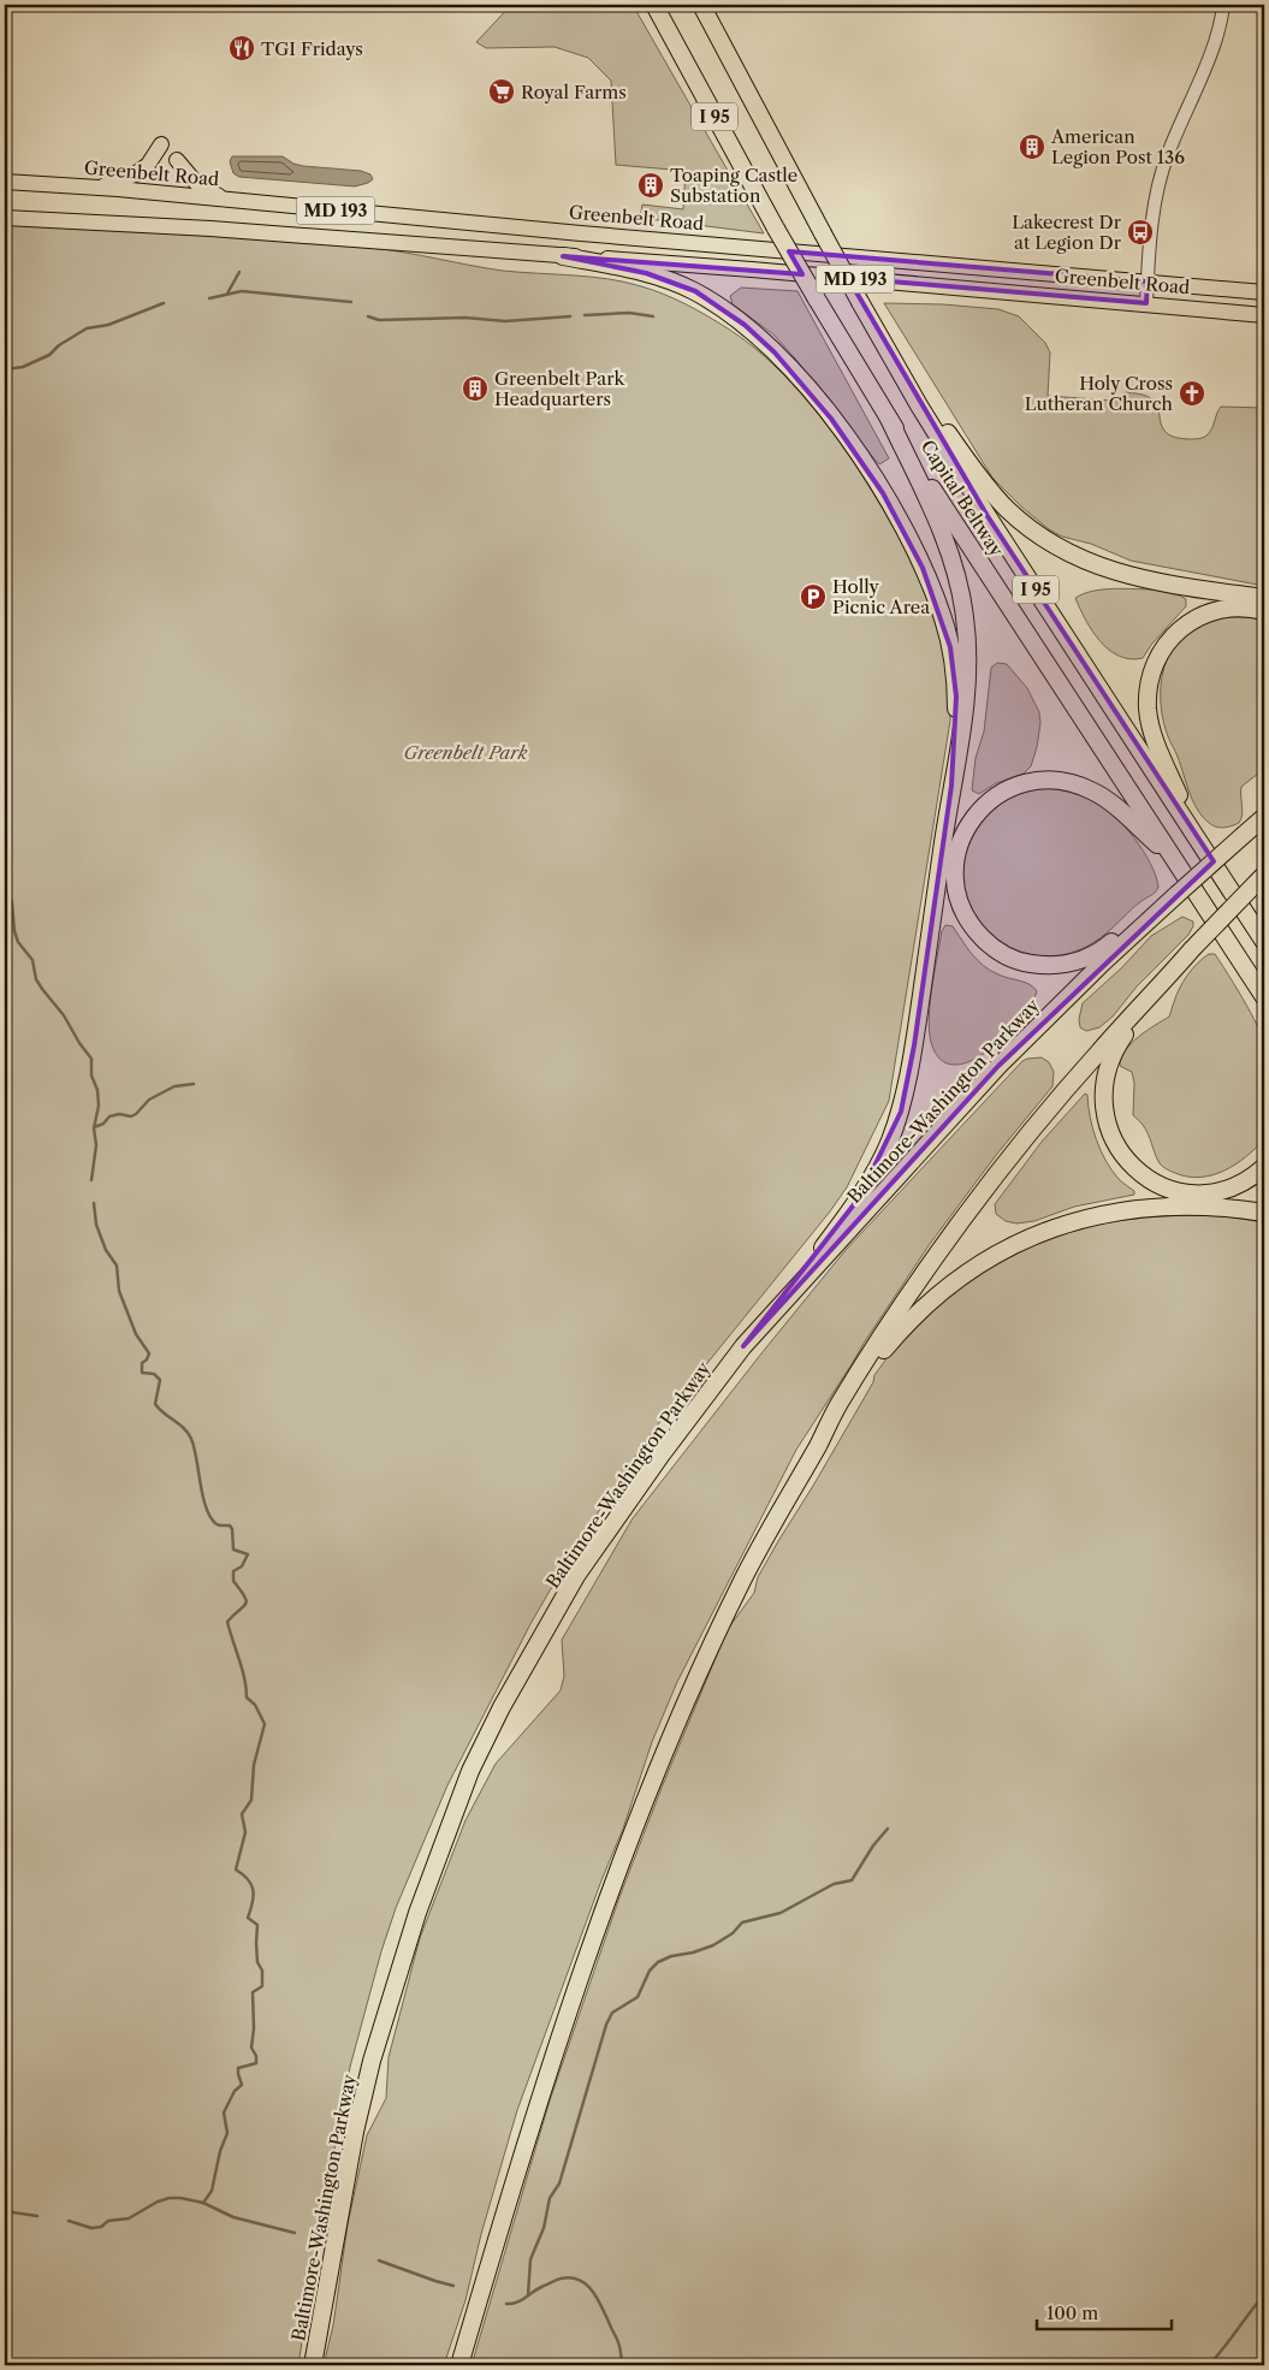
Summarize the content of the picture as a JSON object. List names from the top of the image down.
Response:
{
  "streets": {
    "highway": ["I 95", "Capital Beltway", "Baltimore-Washington Parkway"],
    "main road": ["Greenbelt Road", "MD 193"]
  },
  "parks": ["Greenbelt Park"],
  "places": {
    "restaurant": ["TGI Fridays"],
    "supermarket": ["Royal Farms"],
    "building": ["American Legion Post 136", "Toaping Castle Substation", "Greenbelt Park Headquarters"],
    "bus stop": ["Lakecrest Dr at Legion Dr"],
    "church": ["Holy Cross Lutheran Church"],
    "parking": ["Holly Picnic Area"]
  },
  "scale_bar": "100 m"
}
